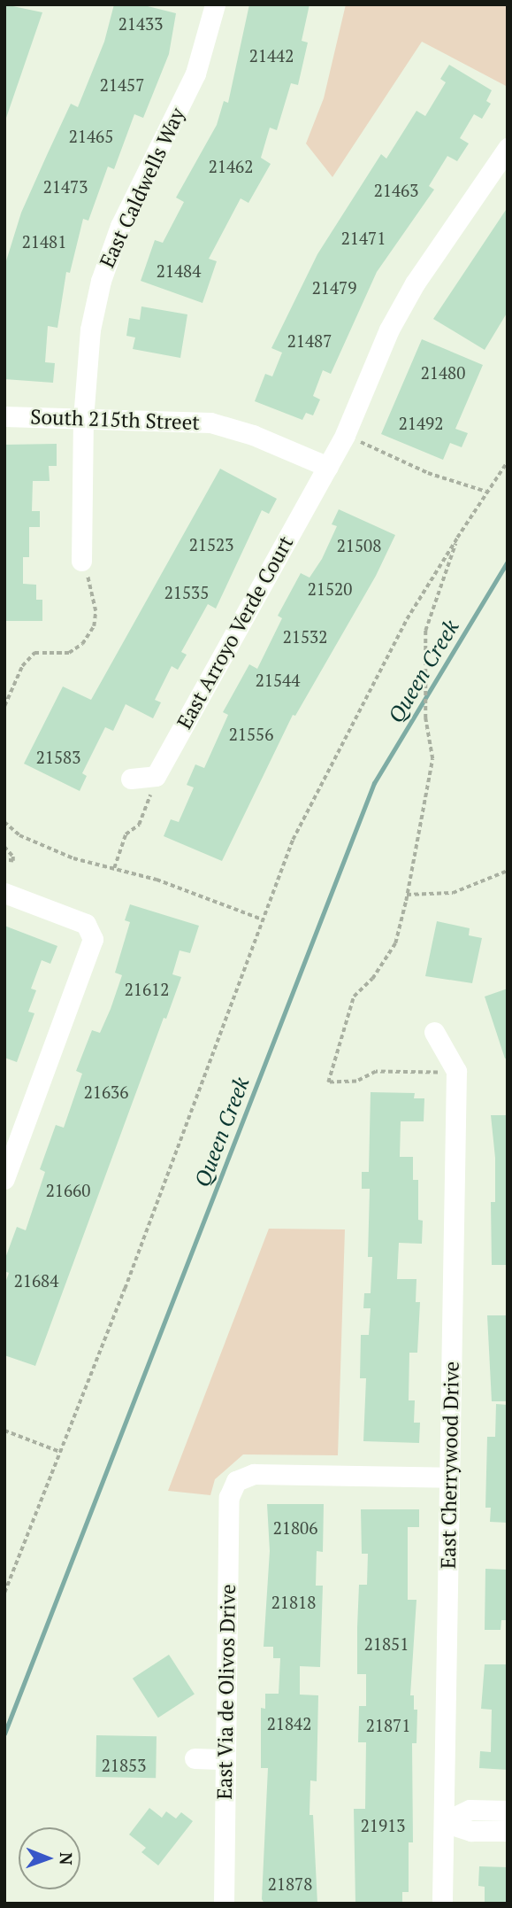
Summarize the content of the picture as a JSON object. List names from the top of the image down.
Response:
{
  "streets": {
    "street": [
      "East Caldwells Way",
      "South 215th Street",
      "East Arroyo Verde Court",
      "East Cherrywood Drive",
      "East Via de Olivos Drive"
    ]
  },
  "crossings": [
    ["East Caldwells Way", "South 215th Street"],
    ["South 215th Street", "East Arroyo Verde Court"],
    ["East Cherrywood Drive", "East Via de Olivos Drive"]
  ],
  "water": ["Queen Creek"],
  "house_numbers": [
    "21433",
    "21442",
    "21457",
    "21465",
    "21462",
    "21473",
    "21463",
    "21471",
    "21481",
    "21484",
    "21479",
    "21487",
    "21480",
    "21492",
    "21523",
    "21508",
    "21520",
    "21535",
    "21532",
    "21544",
    "21556",
    "21583",
    "21612",
    "21636",
    "21660",
    "21684",
    "21806",
    "21818",
    "21851",
    "21842",
    "21871",
    "21853",
    "21913",
    "21878"
  ],
  "north": "right"
}
